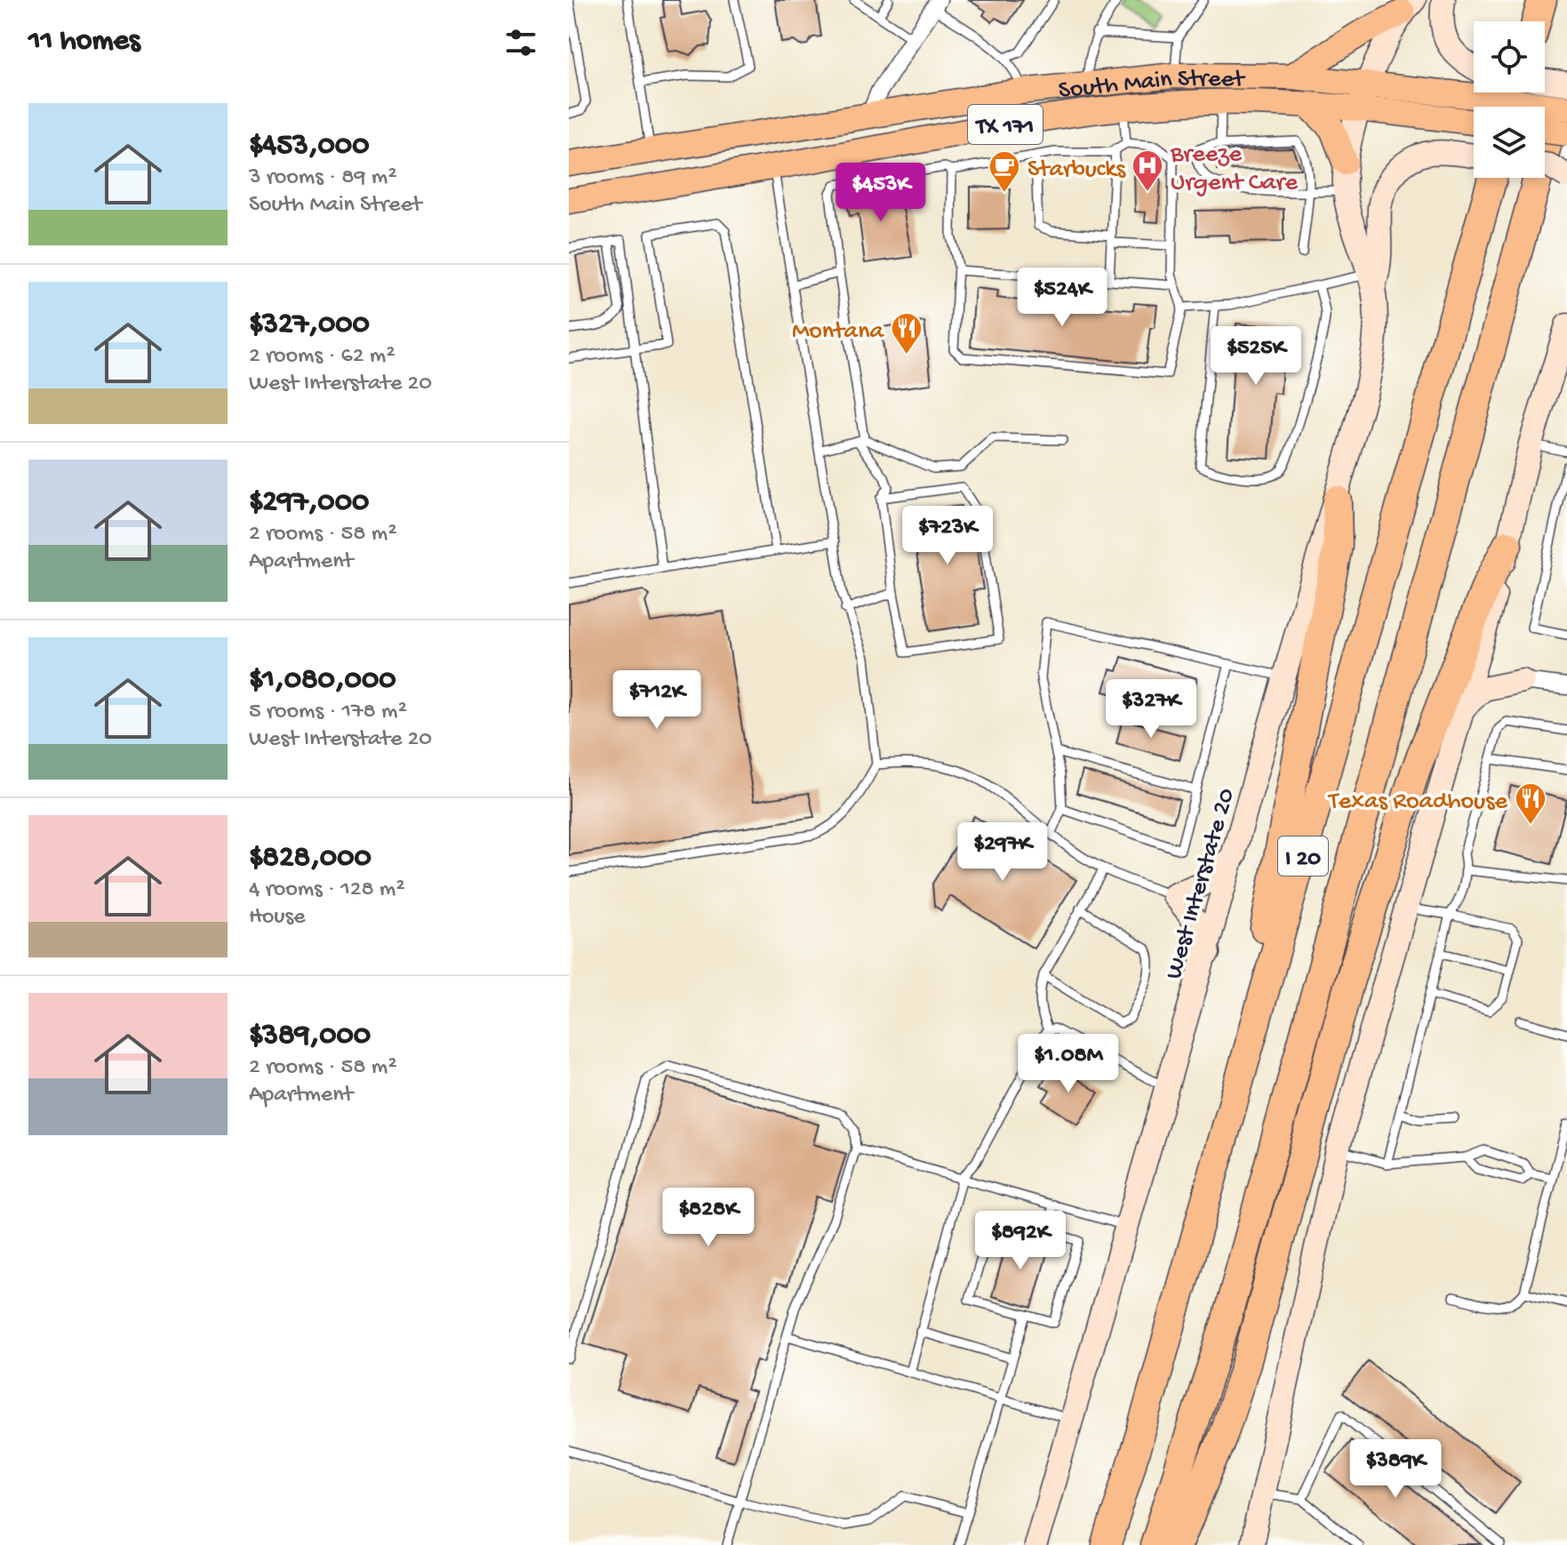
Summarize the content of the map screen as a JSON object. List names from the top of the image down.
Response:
{
  "streets": {
    "highway": ["I 20"],
    "main road": ["South Main Street", "TX 171", "West Interstate 20"]
  },
  "crossings": [
    ["South Main Street", "West Interstate 20"]
  ],
  "places": {
    "hospital": ["Breeze Urgent Care"],
    "cafe": ["Starbucks"],
    "restaurant": ["Montana", "Texas Roadhouse"]
  },
  "page": {
    "heading": "11 homes",
    "list": [
      {
        "name": "$453,000",
        "note": "3 rooms · 89 m² · South Main Street"
      },
      {
        "name": "$327,000",
        "note": "2 rooms · 62 m² · West Interstate 20"
      },
      {
        "name": "$297,000",
        "note": "2 rooms · 58 m² · Apartment"
      },
      {
        "name": "$1,080,000",
        "note": "5 rooms · 178 m² · West Interstate 20"
      },
      {
        "name": "$828,000",
        "note": "4 rooms · 128 m² · House"
      },
      {
        "name": "$389,000",
        "note": "2 rooms · 58 m² · Apartment"
      }
    ],
    "price": [
      "$453K",
      "$524K",
      "$525K",
      "$723K",
      "$712K",
      "$327K",
      "$297K",
      "$1.08M",
      "$828K",
      "$892K",
      "$389K"
    ]
  }
}
